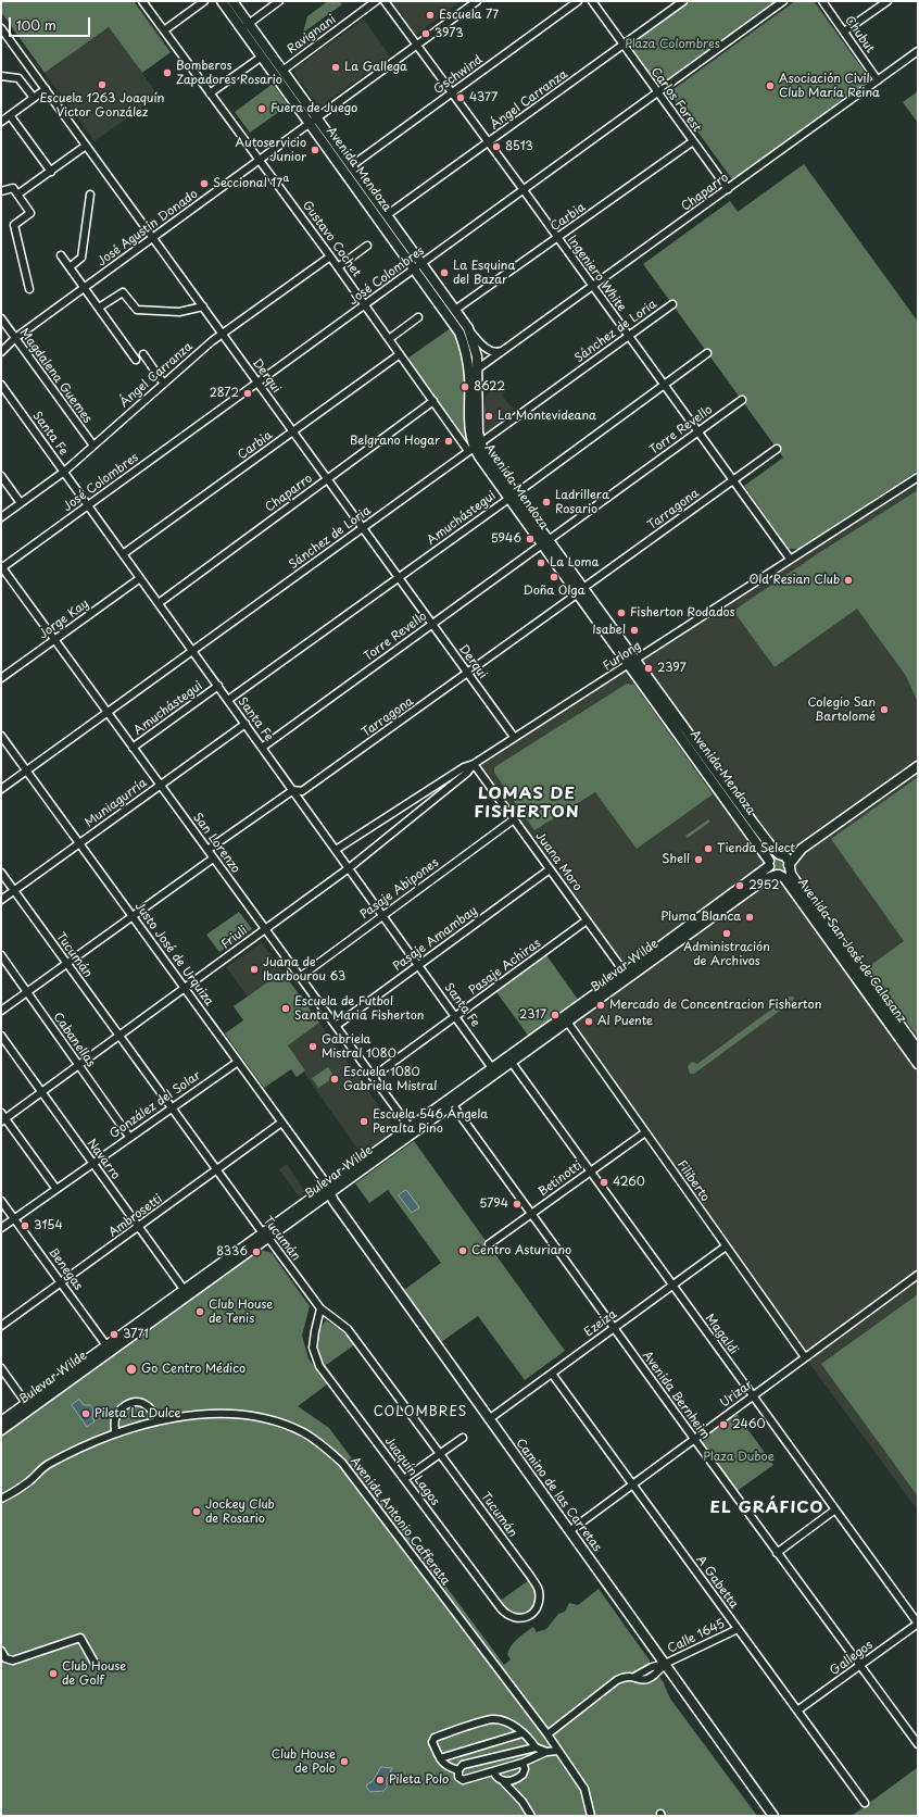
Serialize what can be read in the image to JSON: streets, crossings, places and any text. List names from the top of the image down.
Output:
{
  "streets": {
    "main road": [
      "Avenida Mendoza",
      "Avenida San José de Calasanz",
      "Bulevar Wilde",
      "Camino de las Carretas"
    ],
    "street": [
      "Ravignani",
      "Chubut",
      "Gschwind",
      "Ángel Carranza",
      "Carlos Forest",
      "Chaparro",
      "Carbia",
      "José Agustín Donado",
      "Gustavo Cochet",
      "Ingeniero White",
      "José Colombres",
      "Sánchez de Loria",
      "Magdalena Guemes",
      "Derqui",
      "Torre Revello",
      "Santa Fe",
      "Tarragona",
      "Amuchástegui",
      "Jorge Kay",
      "Furlong",
      "Muniagurría",
      "San Lorenzo",
      "Juana Moro",
      "Pasaje Abipones",
      "Friuli",
      "Pasaje Amambay",
      "Justo José de Urquiza",
      "Tucumán",
      "Pasaje Achiras",
      "Cabanellas",
      "González del Solar",
      "Navarro",
      "Betinotti",
      "Filiberto",
      "Ambrosetti",
      "Benegas",
      "Ezeiza",
      "Magaldi",
      "Urizar",
      "Avenida Bernheim",
      "Juaquín Lagos",
      "Avenida Antonio Cafferata",
      "A Gabetta",
      "Calle 1645",
      "Gallegos"
    ]
  },
  "crossings": [
    ["Ravignani", "Avenida Mendoza"],
    ["Chubut", "Chaparro"],
    ["Gschwind", "Avenida Mendoza"],
    ["Gschwind", "Ingeniero White"],
    ["Ángel Carranza", "Carlos Forest"],
    ["Ángel Carranza", "Avenida Mendoza"],
    ["Ángel Carranza", "Gustavo Cochet"],
    ["Ángel Carranza", "Ingeniero White"],
    ["Ángel Carranza", "Magdalena Guemes"],
    ["Ángel Carranza", "Derqui"],
    ["Ángel Carranza", "Santa Fe"],
    ["Carlos Forest", "Chaparro"],
    ["Carlos Forest", "Carbia"],
    ["Carlos Forest", "José Colombres"],
    ["Avenida Mendoza", "Chaparro"],
    ["Avenida Mendoza", "Carbia"],
    ["Avenida Mendoza", "José Agustín Donado"],
    ["Avenida Mendoza", "Gustavo Cochet"],
    ["Avenida Mendoza", "José Colombres"],
    ["Avenida Mendoza", "Sánchez de Loria"],
    ["Avenida Mendoza", "Torre Revello"],
    ["Avenida Mendoza", "Tarragona"],
    ["Avenida Mendoza", "Amuchástegui"],
    ["Avenida Mendoza", "Furlong"],
    ["Avenida Mendoza", "Avenida San José de Calasanz"],
    ["Avenida Mendoza", "Bulevar Wilde"],
    ["Chaparro", "Gustavo Cochet"],
    ["Chaparro", "Ingeniero White"],
    ["Chaparro", "Derqui"],
    ["Chaparro", "Santa Fe"],
    ["Carbia", "Gustavo Cochet"],
    ["Carbia", "Ingeniero White"],
    ["Carbia", "Derqui"],
    ["Carbia", "Santa Fe"],
    ["José Agustín Donado", "Gustavo Cochet"],
    ["José Agustín Donado", "Ingeniero White"],
    ["José Agustín Donado", "Magdalena Guemes"],
    ["José Agustín Donado", "Derqui"],
    ["Gustavo Cochet", "José Colombres"],
    ["Gustavo Cochet", "Sánchez de Loria"],
    ["Ingeniero White", "José Colombres"],
    ["Ingeniero White", "Sánchez de Loria"],
    ["Ingeniero White", "Torre Revello"],
    ["Ingeniero White", "Tarragona"],
    ["Ingeniero White", "Amuchástegui"],
    ["Ingeniero White", "Furlong"],
    ["José Colombres", "Derqui"],
    ["José Colombres", "Santa Fe"],
    ["José Colombres", "San Lorenzo"],
    ["Sánchez de Loria", "Derqui"],
    ["Sánchez de Loria", "Santa Fe"],
    ["Sánchez de Loria", "San Lorenzo"],
    ["Sánchez de Loria", "Justo José de Urquiza"],
    ["Derqui", "Torre Revello"],
    ["Derqui", "Tarragona"],
    ["Derqui", "Amuchástegui"],
    ["Derqui", "Furlong"],
    ["Torre Revello", "Santa Fe"],
    ["Santa Fe", "Tarragona"],
    ["Santa Fe", "Amuchástegui"],
    ["Santa Fe", "Jorge Kay"],
    ["Santa Fe", "Furlong"],
    ["Santa Fe", "Muniagurría"],
    ["Santa Fe", "Pasaje Abipones"],
    ["Santa Fe", "Friuli"],
    ["Santa Fe", "Pasaje Amambay"],
    ["Santa Fe", "Bulevar Wilde"],
    ["Santa Fe", "Pasaje Achiras"],
    ["Tarragona", "San Lorenzo"],
    ["Amuchástegui", "San Lorenzo"],
    ["Jorge Kay", "San Lorenzo"],
    ["Furlong", "Juana Moro"],
    ["Furlong", "Friuli"],
    ["Muniagurría", "San Lorenzo"],
    ["Muniagurría", "Justo José de Urquiza"],
    ["Muniagurría", "Tucumán"],
    ["San Lorenzo", "Pasaje Abipones"],
    ["San Lorenzo", "Friuli"],
    ["San Lorenzo", "Pasaje Amambay"],
    ["San Lorenzo", "Bulevar Wilde"],
    ["San Lorenzo", "Pasaje Achiras"],
    ["Juana Moro", "Pasaje Abipones"],
    ["Juana Moro", "Friuli"],
    ["Juana Moro", "Pasaje Amambay"],
    ["Juana Moro", "Bulevar Wilde"],
    ["Juana Moro", "Pasaje Achiras"],
    ["Friuli", "Justo José de Urquiza"],
    ["Friuli", "Tucumán"],
    ["Friuli", "Cabanellas"],
    ["Friuli", "Navarro"],
    ["Avenida San José de Calasanz", "Bulevar Wilde"],
    ["Justo José de Urquiza", "Bulevar Wilde"],
    ["Justo José de Urquiza", "González del Solar"],
    ["Justo José de Urquiza", "Ambrosetti"],
    ["Justo José de Urquiza", "Camino de las Carretas"],
    ["Tucumán", "Bulevar Wilde"],
    ["Tucumán", "González del Solar"],
    ["Tucumán", "Ambrosetti"],
    ["Tucumán", "Juaquín Lagos"],
    ["Bulevar Wilde", "Navarro"],
    ["Bulevar Wilde", "Filiberto"],
    ["Bulevar Wilde", "Benegas"],
    ["Bulevar Wilde", "Magaldi"],
    ["Bulevar Wilde", "Avenida Bernheim"],
    ["Bulevar Wilde", "Camino de las Carretas"],
    ["Cabanellas", "González del Solar"],
    ["González del Solar", "Navarro"],
    ["González del Solar", "Benegas"],
    ["Navarro", "Ambrosetti"],
    ["Betinotti", "Filiberto"],
    ["Betinotti", "Magaldi"],
    ["Betinotti", "Avenida Bernheim"],
    ["Filiberto", "Ezeiza"],
    ["Filiberto", "Urizar"],
    ["Ambrosetti", "Benegas"],
    ["Ezeiza", "Magaldi"],
    ["Ezeiza", "Avenida Bernheim"],
    ["Ezeiza", "Camino de las Carretas"],
    ["Ezeiza", "A Gabetta"],
    ["Magaldi", "Urizar"],
    ["Magaldi", "Gallegos"],
    ["Urizar", "Avenida Bernheim"],
    ["Urizar", "Camino de las Carretas"],
    ["Urizar", "A Gabetta"],
    ["Avenida Bernheim", "Gallegos"],
    ["Camino de las Carretas", "Calle 1645"],
    ["Avenida Antonio Cafferata", "Calle 1645"],
    ["A Gabetta", "Calle 1645"],
    ["A Gabetta", "Gallegos"]
  ],
  "districts": ["LOMAS DE FISHERTON", "COLOMBRES", "EL GRÁFICO"],
  "parks": ["Plaza Colombres", "Plaza Duboe"],
  "places": [
    "Escuela 77",
    "3973",
    "La Gallega",
    "Bomberos Zapadores Rosario",
    "Escuela 1263 Joaquín Victor González",
    "Asociación Civil Club María Reina",
    "4377",
    "Fuera de Juego",
    "8513",
    "Autoservicio Junior",
    "Seccional 17ª",
    "La Esquina del Bazar",
    "8622",
    "2872",
    "La Montevideana",
    "Belgrano Hogar",
    "Ladrillera Rosario",
    "5946",
    "La Loma",
    "Doña Olga",
    "Old Resian Club",
    "Fisherton Rodados",
    "Isabel",
    "2397",
    "Colegio San Bartolomé",
    "Tienda Select",
    "Shell",
    "2952",
    "Pluma Blanca",
    "Administración de Archivos",
    "Juana de Ibarbourou 63",
    "Mercado de Concentracion Fisherton",
    "Escuela de Futbol Santa Maria Fisherton",
    "2317",
    "Al Puente",
    "Gabriela Mistral 1080",
    "Escuela 1080 Gabriela Mistral",
    "Escuela 546 Ángela Peralta Pino",
    "4260",
    "5794",
    "3154",
    "Centro Asturiano",
    "8336",
    "Club House de Tenis",
    "3771",
    "Go Centro Médico",
    "Pileta La Dulce",
    "2460",
    "Jockey Club de Rosario",
    "Club House de Golf",
    "Club House de Polo",
    "Pileta Polo"
  ],
  "scale_bar": "100 m"
}
